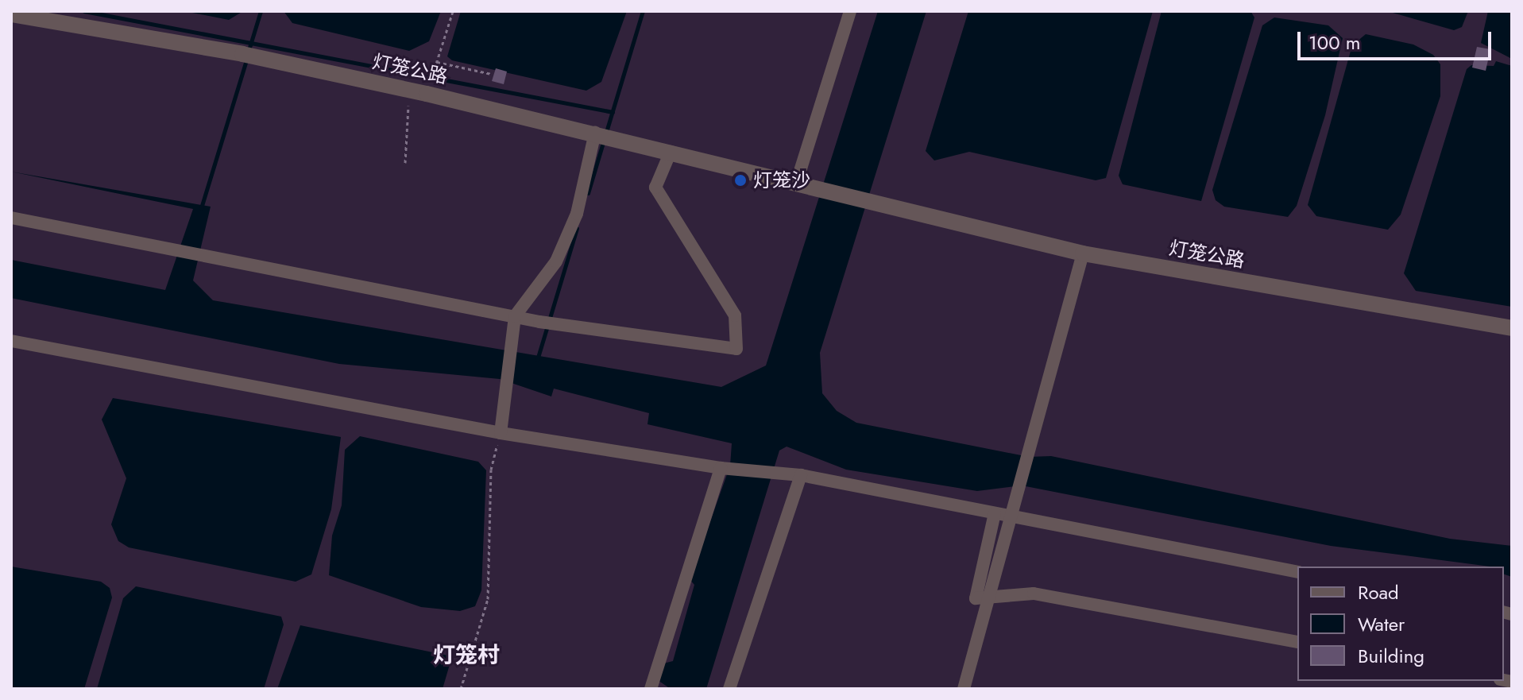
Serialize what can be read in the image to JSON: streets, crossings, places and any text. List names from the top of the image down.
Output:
{
  "streets": {
    "street": ["灯笼公路"]
  },
  "districts": ["灯笼村"],
  "places": ["灯笼沙"],
  "legend": ["Road", "Water", "Building"],
  "scale_bar": "100 m"
}
